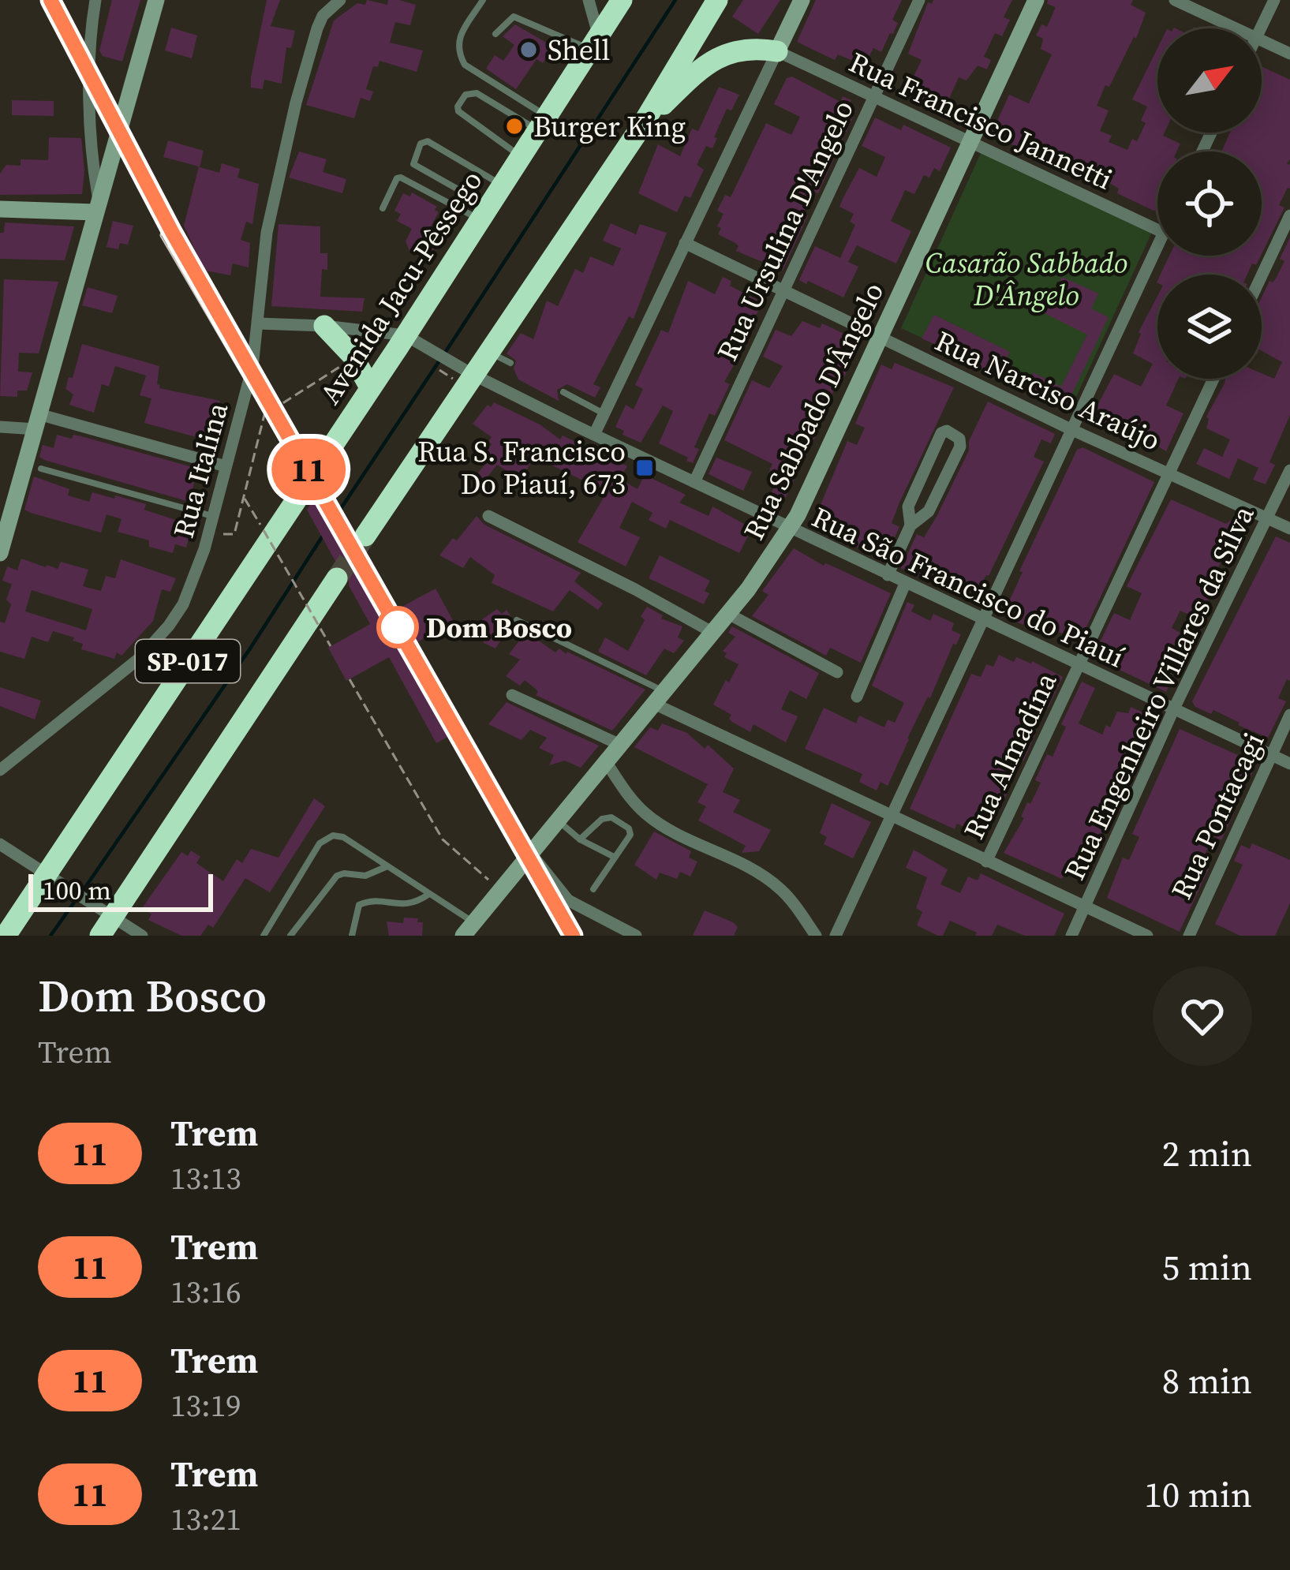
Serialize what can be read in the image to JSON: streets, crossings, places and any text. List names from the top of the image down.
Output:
{
  "streets": {
    "highway": ["Avenida Jacu-Pêssego", "SP-017"],
    "street": [
      "Rua Francisco Jannetti",
      "Rua Ursulina D'Angelo",
      "Rua Narciso Araújo",
      "Rua Sabbado D'Ângelo",
      "Rua Italina",
      "Rua São Francisco do Piauí",
      "Rua Engenheiro Villares da Silva",
      "Rua Almadina",
      "Rua Pontacagi"
    ]
  },
  "crossings": [
    ["Rua Francisco Jannetti", "Rua Ursulina D'Angelo"],
    ["Rua Francisco Jannetti", "Rua Sabbado D'Ângelo"],
    ["Rua Ursulina D'Angelo", "Rua Narciso Araújo"],
    ["Rua Ursulina D'Angelo", "Rua São Francisco do Piauí"],
    ["Avenida Jacu-Pêssego", "Rua São Francisco do Piauí"],
    ["Rua Narciso Araújo", "Rua Sabbado D'Ângelo"],
    ["Rua Narciso Araújo", "Rua Engenheiro Villares da Silva"],
    ["Rua Narciso Araújo", "Rua Almadina"],
    ["Rua Sabbado D'Ângelo", "Rua São Francisco do Piauí"],
    ["Rua Italina", "Rua São Francisco do Piauí"],
    ["Rua São Francisco do Piauí", "Rua Engenheiro Villares da Silva"],
    ["Rua São Francisco do Piauí", "Rua Almadina"],
    ["Rua São Francisco do Piauí", "Rua Pontacagi"]
  ],
  "parks": ["Casarão Sabbado D'Ângelo"],
  "places": {
    "other": ["Shell", "Burger King", "Dom Bosco"],
    "transit": ["Rua S. Francisco Do Piauí, 673"]
  },
  "scale_bar": "100 m",
  "north": "top right",
  "page": {
    "on_map": "11",
    "scale": "100 m",
    "heading": ["Dom Bosco", "Trem"],
    "list": [
      {
        "mark": "11",
        "name": "Trem",
        "note": "13:13",
        "value": "2 min"
      },
      {
        "mark": "11",
        "name": "Trem",
        "note": "13:16",
        "value": "5 min"
      },
      {
        "mark": "11",
        "name": "Trem",
        "note": "13:19",
        "value": "8 min"
      },
      {
        "mark": "11",
        "name": "Trem",
        "note": "13:21",
        "value": "10 min"
      }
    ]
  }
}
